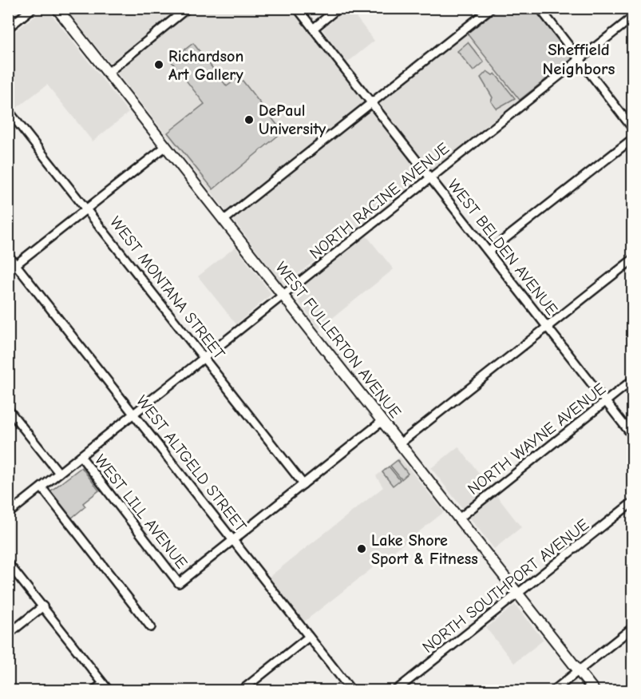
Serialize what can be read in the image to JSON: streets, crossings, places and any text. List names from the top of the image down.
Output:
{
  "streets": {
    "main road": ["WEST FULLERTON AVENUE"],
    "street": [
      "NORTH RACINE AVENUE",
      "WEST BELDEN AVENUE",
      "WEST MONTANA STREET",
      "NORTH WAYNE AVENUE",
      "WEST ALTGELD STREET",
      "WEST LILL AVENUE",
      "NORTH SOUTHPORT AVENUE"
    ]
  },
  "crossings": [
    ["NORTH RACINE AVENUE", "WEST BELDEN AVENUE"],
    ["NORTH RACINE AVENUE", "WEST MONTANA STREET"],
    ["NORTH RACINE AVENUE", "WEST FULLERTON AVENUE"],
    ["NORTH RACINE AVENUE", "WEST ALTGELD STREET"],
    ["NORTH RACINE AVENUE", "WEST LILL AVENUE"],
    ["WEST BELDEN AVENUE", "NORTH WAYNE AVENUE"],
    ["WEST FULLERTON AVENUE", "NORTH WAYNE AVENUE"],
    ["WEST FULLERTON AVENUE", "NORTH SOUTHPORT AVENUE"],
    ["WEST ALTGELD STREET", "WEST LILL AVENUE"]
  ],
  "districts": ["Sheffield Neighbors"],
  "places": ["Richardson Art Gallery", "DePaul University", "Lake Shore Sport & Fitness"]
}
